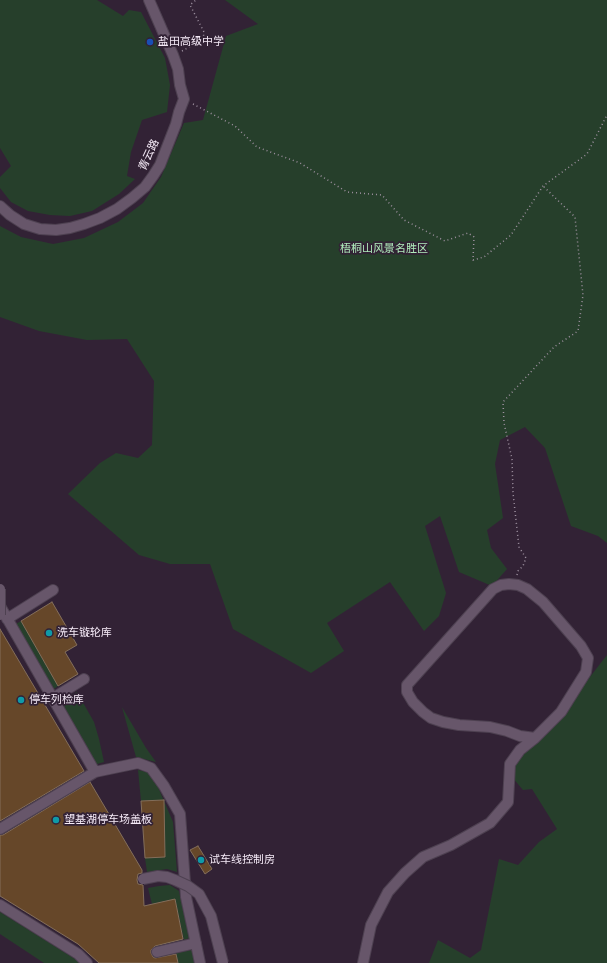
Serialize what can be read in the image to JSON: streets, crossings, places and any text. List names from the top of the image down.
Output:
{
  "streets": {
    "street": ["青云路"]
  },
  "parks": ["梧桐山风景名胜区"],
  "places": [
    "盐田高级中学",
    "洗车镟轮库",
    "停车列检库",
    "望基湖停车场盖板",
    "试车线控制房"
  ]
}
